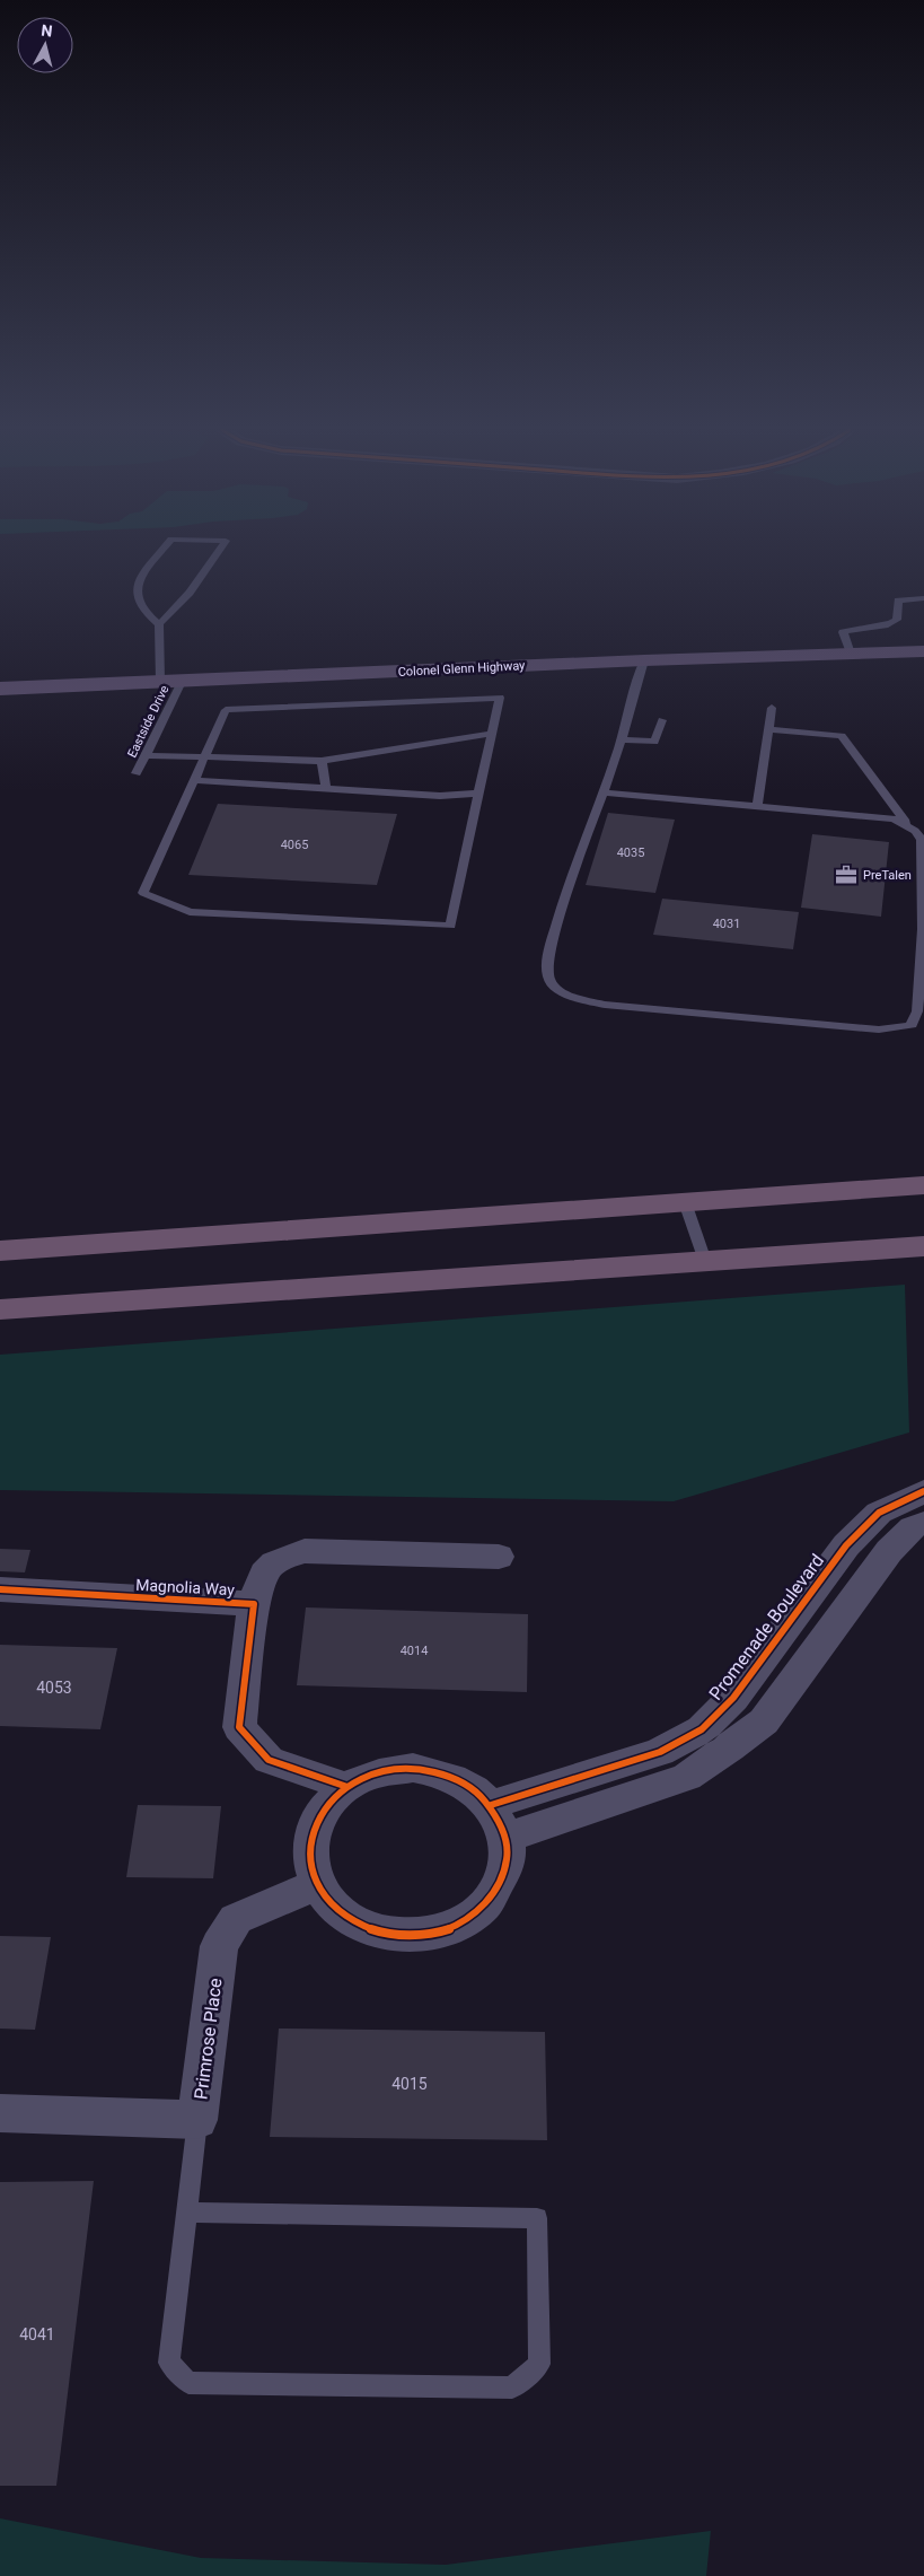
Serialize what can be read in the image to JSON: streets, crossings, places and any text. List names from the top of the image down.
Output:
{
  "streets": {
    "main road": ["Colonel Glenn Highway"],
    "street": ["Magnolia Way", "Promenade Boulevard", "Primrose Place"],
    "lane": ["Eastside Drive"]
  },
  "crossings": [
    ["Colonel Glenn Highway", "Eastside Drive"],
    ["Magnolia Way", "Promenade Boulevard"],
    ["Magnolia Way", "Primrose Place"],
    ["Promenade Boulevard", "Primrose Place"]
  ],
  "places": {
    "office": ["PreTalen"]
  },
  "house_numbers": [
    "4065",
    "4035",
    "4031",
    "4014",
    "4053",
    "4015",
    "4041"
  ],
  "north": "top"
}
